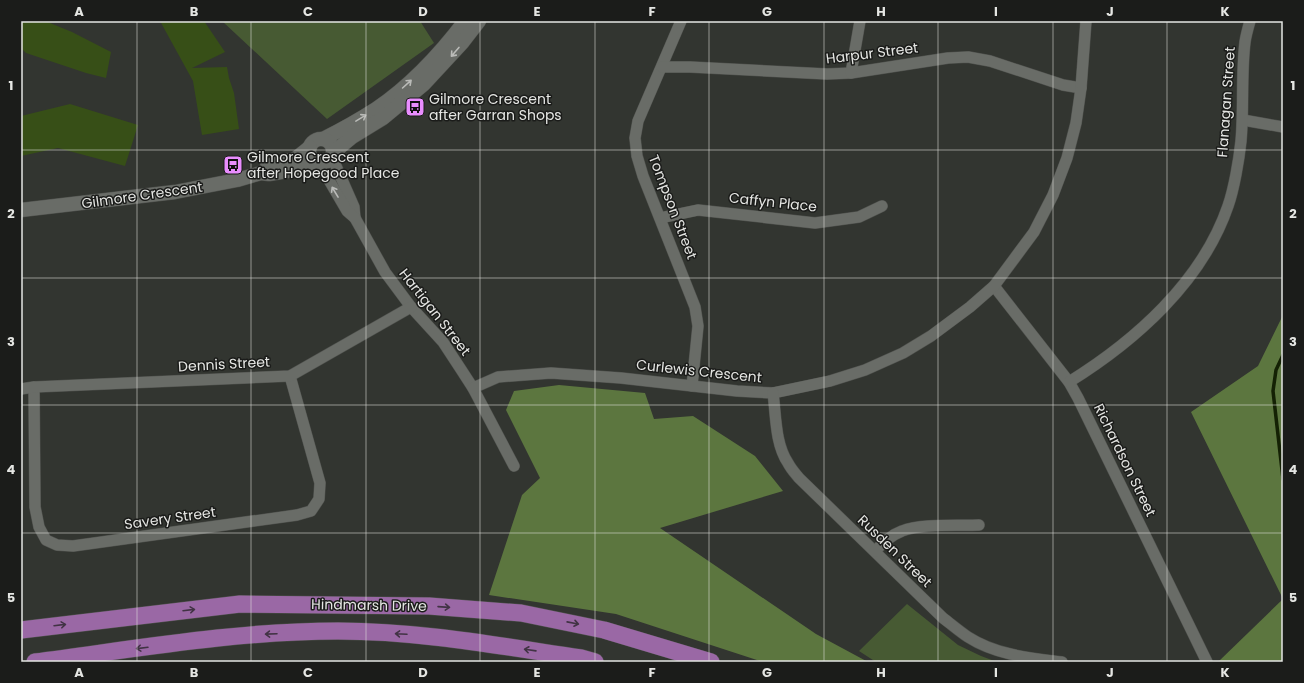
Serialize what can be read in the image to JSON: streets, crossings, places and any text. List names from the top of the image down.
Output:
{
  "streets": {
    "main road": ["Hindmarsh Drive"],
    "street": [
      "Harpur Street",
      "Flanagan Street",
      "Gilmore Crescent",
      "Caffyn Place",
      "Tompson Street",
      "Hartigan Street",
      "Dennis Street",
      "Curlewis Crescent",
      "Richardson Street",
      "Savery Street",
      "Rusden Street"
    ]
  },
  "crossings": [
    ["Harpur Street", "Tompson Street"],
    ["Harpur Street", "Curlewis Crescent"],
    ["Flanagan Street", "Richardson Street"],
    ["Gilmore Crescent", "Hartigan Street"],
    ["Caffyn Place", "Tompson Street"],
    ["Tompson Street", "Curlewis Crescent"],
    ["Hartigan Street", "Dennis Street"],
    ["Hartigan Street", "Curlewis Crescent"],
    ["Dennis Street", "Savery Street"],
    ["Curlewis Crescent", "Richardson Street"],
    ["Curlewis Crescent", "Rusden Street"]
  ],
  "places": {
    "bus stop": ["Gilmore Crescent after Garran Shops", "Gilmore Crescent after Hopegood Place"]
  },
  "grid": {
    "columns": [
      "A",
      "B",
      "C",
      "D",
      "E",
      "F",
      "G",
      "H",
      "I",
      "J",
      "K"
    ],
    "rows": [
      "1",
      "2",
      "3",
      "4",
      "5"
    ]
  }
}
